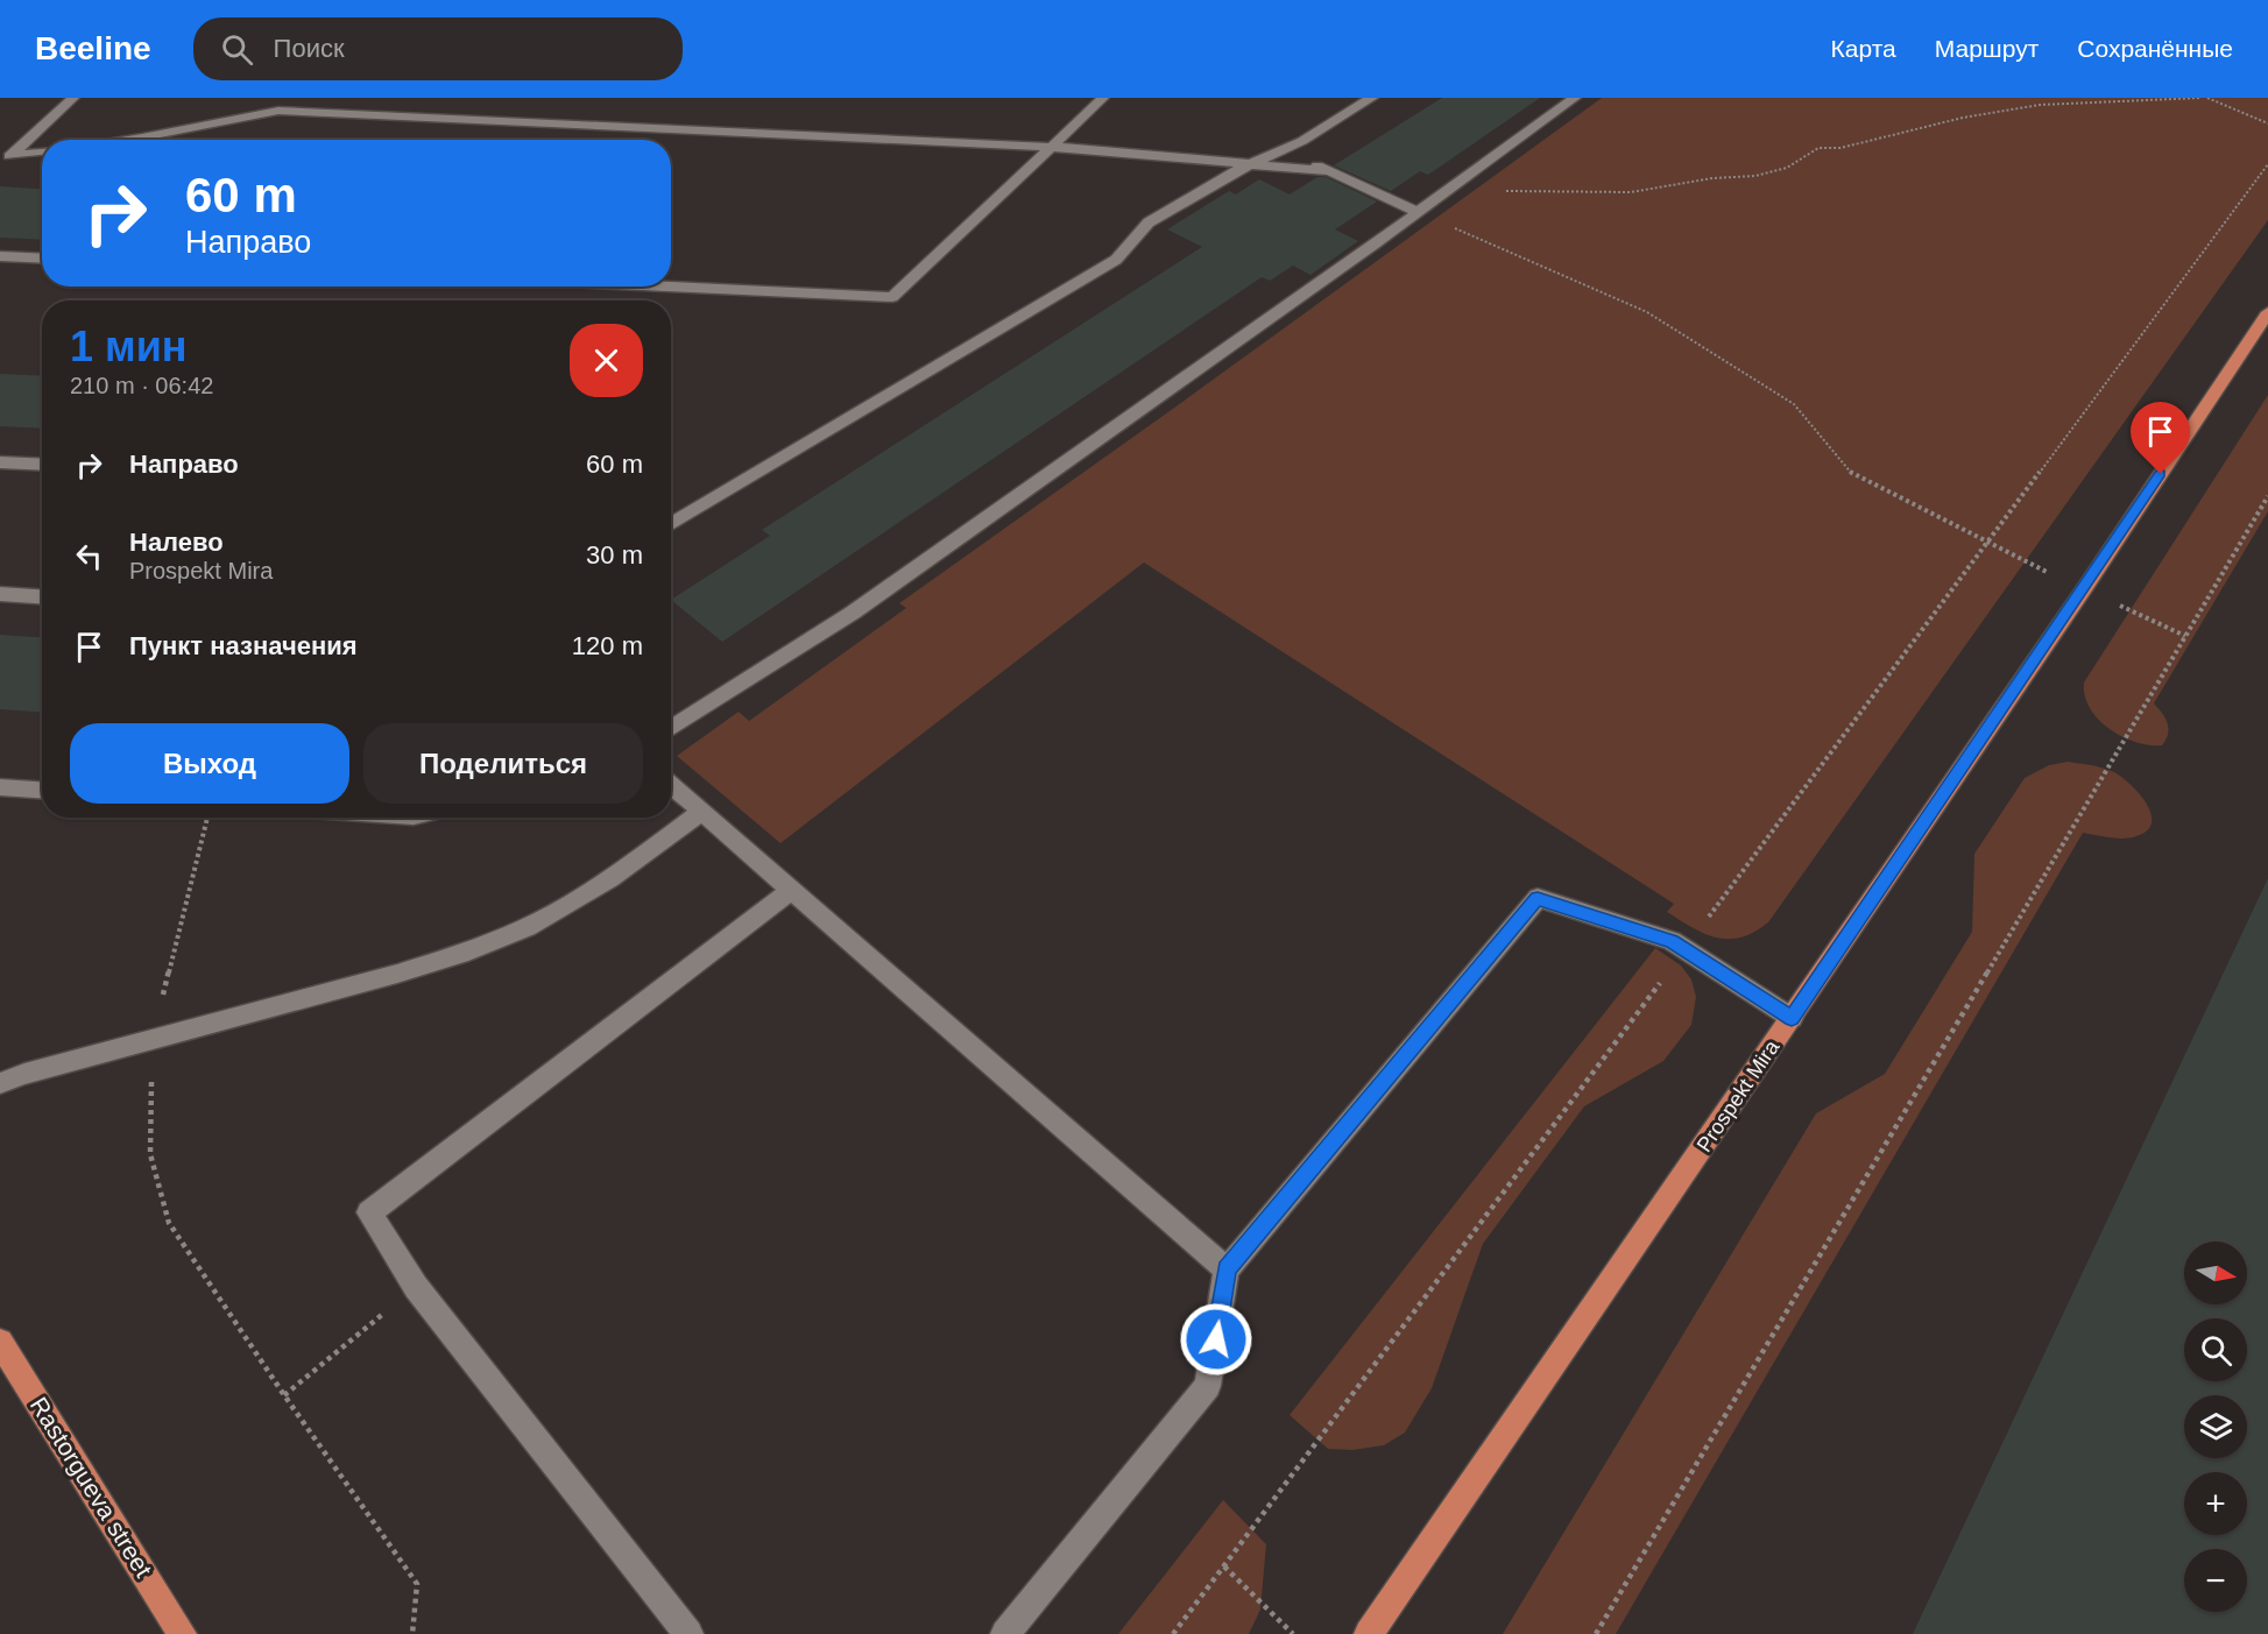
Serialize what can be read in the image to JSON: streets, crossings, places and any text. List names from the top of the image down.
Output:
{
  "streets": {
    "main road": ["Prospekt Mira", "Rastorgueva street"]
  },
  "north": "right",
  "page": {
    "header": "Beeline",
    "search": "Поиск",
    "nav": ["Карта", "Маршрут", "Сохранённые"],
    "turn": ["60 m", "Направо"],
    "heading": ["1 мин", "210 m · 06:42"],
    "list": [
      {
        "name": "Направо",
        "value": "60 m"
      },
      {
        "name": "Налево",
        "note": "Prospekt Mira",
        "value": "30 m"
      },
      {
        "name": "Пункт назначения",
        "value": "120 m"
      }
    ],
    "buttons": ["Выход", "Поделиться"],
    "map_buttons": ["+", "−"]
  }
}
